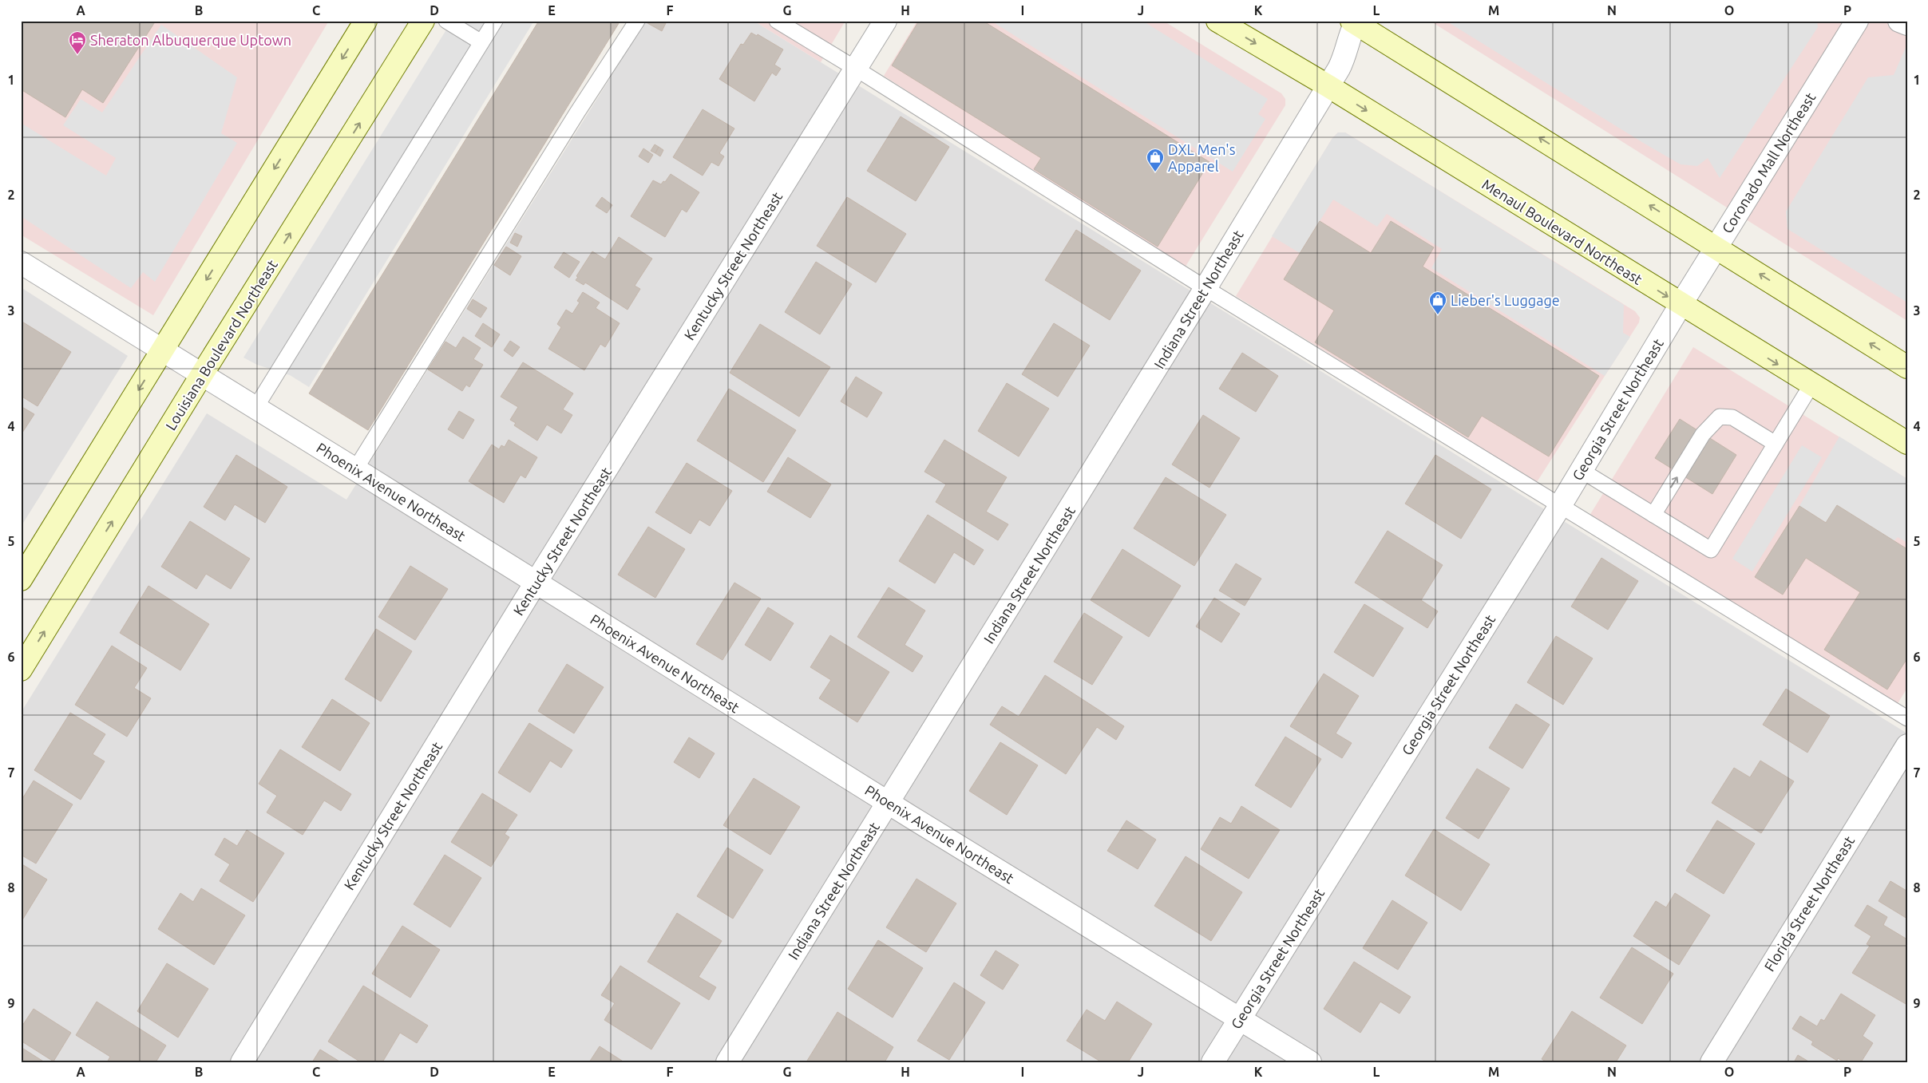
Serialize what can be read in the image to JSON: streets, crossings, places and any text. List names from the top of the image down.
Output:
{
  "streets": {
    "main road": ["Menaul Boulevard Northeast", "Louisiana Boulevard Northeast"],
    "street": [
      "Coronado Mall Northeast",
      "Kentucky Street Northeast",
      "Indiana Street Northeast",
      "Georgia Street Northeast",
      "Phoenix Avenue Northeast",
      "Florida Street Northeast"
    ]
  },
  "crossings": [
    ["Coronado Mall Northeast", "Menaul Boulevard Northeast"],
    ["Coronado Mall Northeast", "Georgia Street Northeast"],
    ["Menaul Boulevard Northeast", "Indiana Street Northeast"],
    ["Menaul Boulevard Northeast", "Georgia Street Northeast"],
    ["Kentucky Street Northeast", "Phoenix Avenue Northeast"],
    ["Indiana Street Northeast", "Phoenix Avenue Northeast"],
    ["Louisiana Boulevard Northeast", "Phoenix Avenue Northeast"],
    ["Georgia Street Northeast", "Phoenix Avenue Northeast"]
  ],
  "places": {
    "hotel": ["Sheraton Albuquerque Uptown"],
    "shop": ["DXL Men's Apparel", "Lieber's Luggage"]
  },
  "grid": {
    "columns": [
      "A",
      "B",
      "C",
      "D",
      "E",
      "F",
      "G",
      "H",
      "I",
      "J",
      "K",
      "L",
      "M",
      "N",
      "O",
      "P"
    ],
    "rows": [
      "1",
      "2",
      "3",
      "4",
      "5",
      "6",
      "7",
      "8",
      "9"
    ]
  }
}
